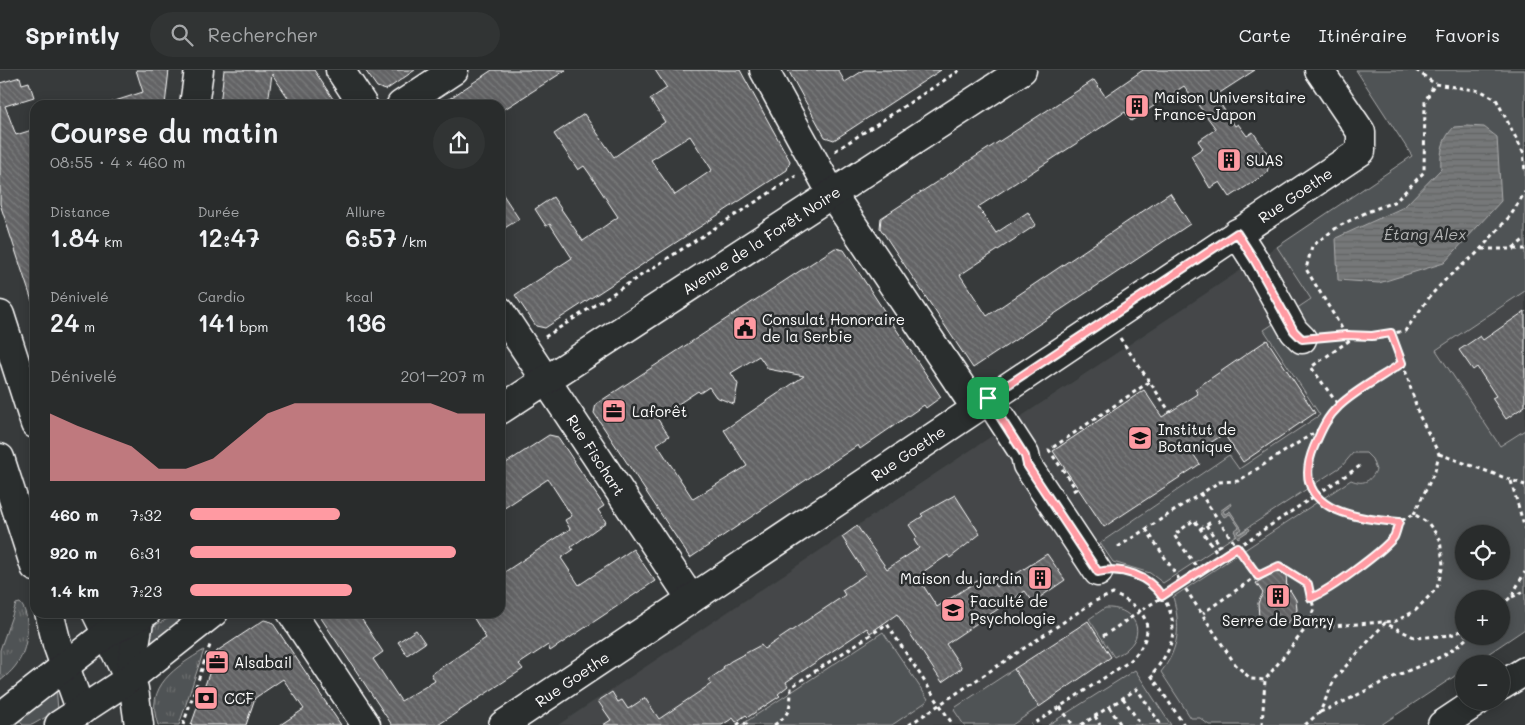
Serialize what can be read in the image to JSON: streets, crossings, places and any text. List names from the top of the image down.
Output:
{
  "streets": {
    "street": ["Rue Goethe", "Avenue de la Forêt Noire", "Rue Fischart"]
  },
  "crossings": [
    ["Rue Goethe", "Rue Fischart"],
    ["Avenue de la Forêt Noire", "Rue Fischart"]
  ],
  "water": ["Étang Alex"],
  "places": {
    "building": [
      "Maison Universitaire France-Japon",
      "SUAS",
      "Maison du jardin",
      "Serre de Barry"
    ],
    "public building": ["Consulat Honoraire de la Serbie"],
    "office": ["Laforêt", "Alsabail"],
    "school or university": ["Institut de Botanique", "Faculté de Psychologie"],
    "bank": ["CCF"]
  },
  "page": {
    "header": "Sprintly",
    "search": "Rechercher",
    "nav": ["Carte", "Itinéraire", "Favoris"],
    "heading": ["Course du matin", "08:55 · 4 × 460 m"],
    "stats": [
      ["Distance", "1.84 km"],
      ["Durée", "12:47"],
      ["Allure", "6:57 /km"],
      ["Dénivelé", "24 m"],
      ["Cardio", "141 bpm"],
      ["kcal", "136"]
    ],
    "chart": ["Dénivelé", "201–207 m"],
    "list": [
      {
        "name": "460 m",
        "note": "7:32"
      },
      {
        "name": "920 m",
        "note": "6:31"
      },
      {
        "name": "1.4 km",
        "note": "7:23"
      }
    ],
    "map_buttons": ["+", "−"]
  }
}
